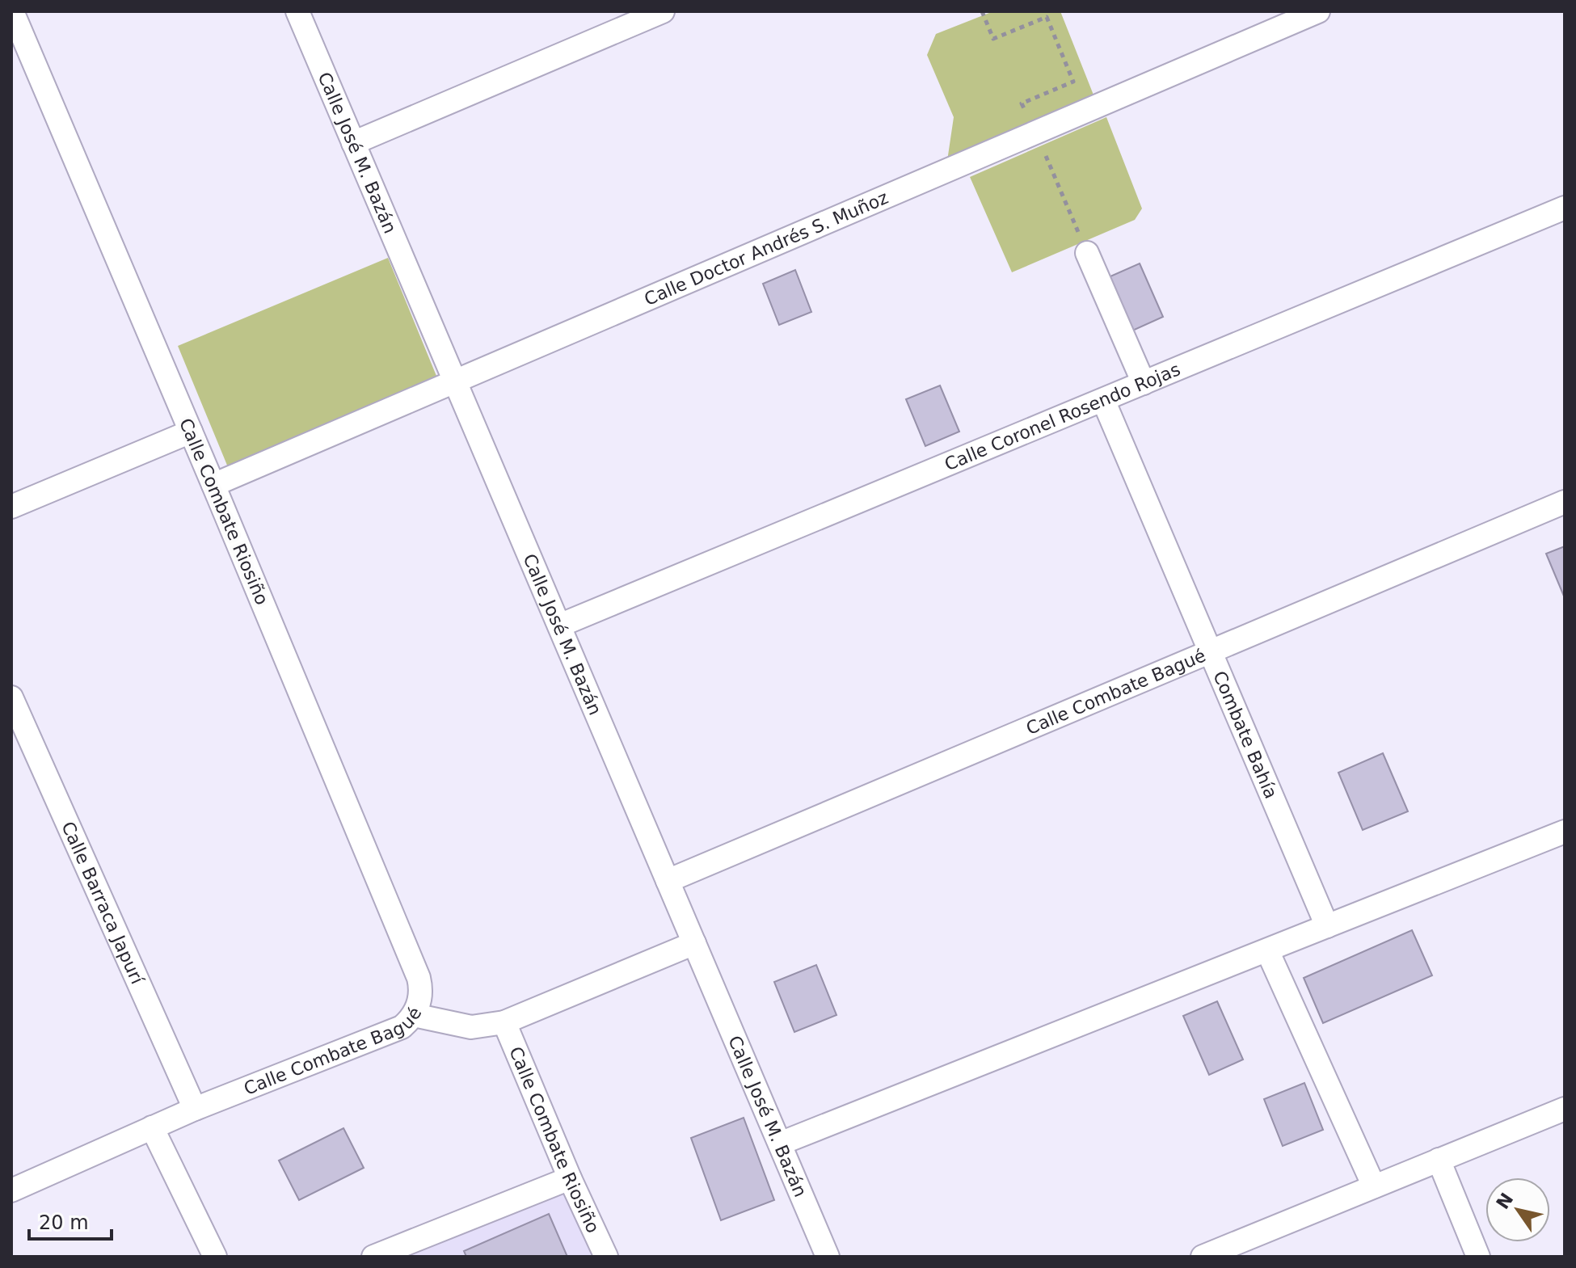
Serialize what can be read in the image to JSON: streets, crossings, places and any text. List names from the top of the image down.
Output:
{
  "streets": {
    "street": [
      "Calle José M. Bazán",
      "Calle Doctor Andrés S. Muñoz",
      "Calle Coronel Rosendo Rojas",
      "Calle Combate Riosiño",
      "Calle Combate Bagué",
      "Combate Bahía",
      "Calle Barraca Japurí"
    ]
  },
  "crossings": [
    ["Calle José M. Bazán", "Calle Doctor Andrés S. Muñoz"],
    ["Calle José M. Bazán", "Calle Coronel Rosendo Rojas"],
    ["Calle José M. Bazán", "Calle Combate Bagué"],
    ["Calle Doctor Andrés S. Muñoz", "Calle Combate Riosiño"],
    ["Calle Coronel Rosendo Rojas", "Combate Bahía"],
    ["Calle Combate Riosiño", "Calle Combate Bagué"],
    ["Calle Combate Bagué", "Combate Bahía"],
    ["Calle Combate Bagué", "Calle Barraca Japurí"]
  ],
  "scale_bar": "20 m",
  "north": "top left"
}
